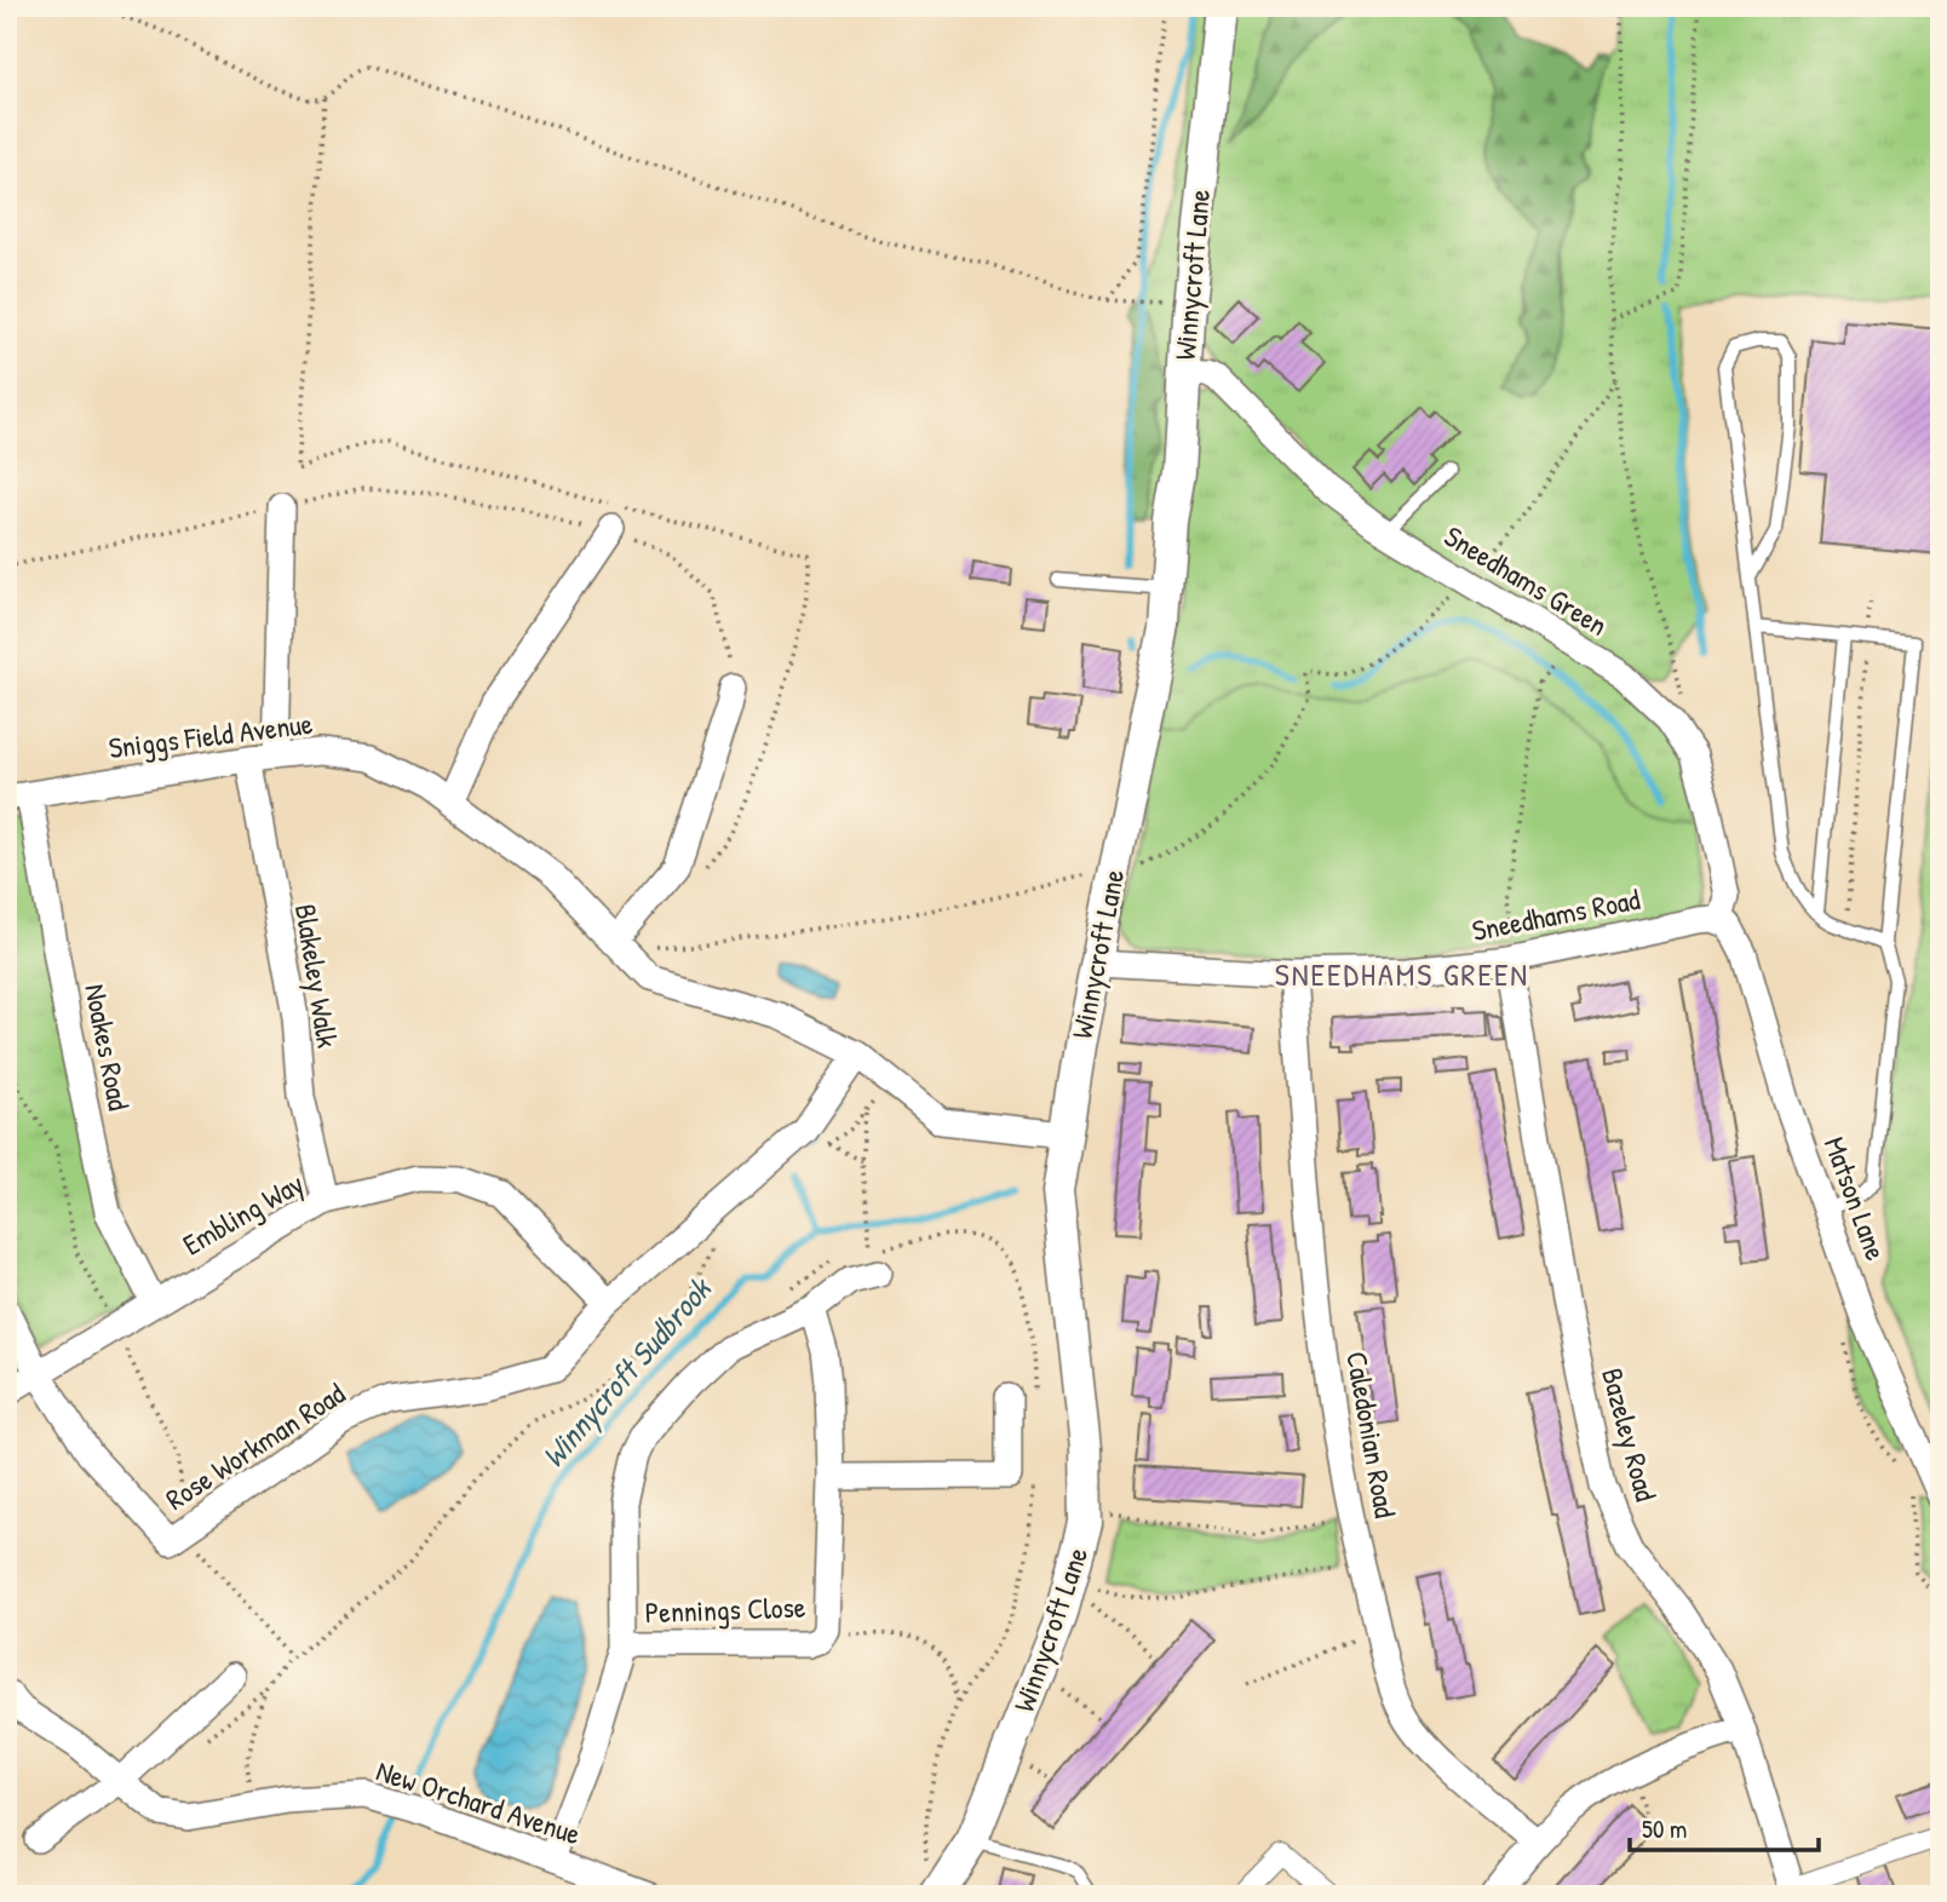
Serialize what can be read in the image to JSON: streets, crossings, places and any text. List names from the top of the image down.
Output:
{
  "streets": {
    "street": [
      "Winnycroft Lane",
      "Sneedhams Green",
      "Sniggs Field Avenue",
      "Sneedhams Road",
      "Blakeley Walk",
      "Noakes Road",
      "Matson Lane",
      "Embling Way",
      "Caledonian Road",
      "Bazeley Road",
      "Rose Workman Road",
      "Pennings Close",
      "New Orchard Avenue"
    ]
  },
  "crossings": [
    ["Winnycroft Lane", "Sneedhams Green"],
    ["Winnycroft Lane", "Sniggs Field Avenue"],
    ["Winnycroft Lane", "Sneedhams Road"],
    ["Sneedhams Green", "Sneedhams Road"],
    ["Sneedhams Green", "Matson Lane"],
    ["Sniggs Field Avenue", "Blakeley Walk"],
    ["Sniggs Field Avenue", "Noakes Road"],
    ["Sniggs Field Avenue", "Rose Workman Road"],
    ["Sneedhams Road", "Matson Lane"],
    ["Sneedhams Road", "Caledonian Road"],
    ["Sneedhams Road", "Bazeley Road"],
    ["Blakeley Walk", "Embling Way"],
    ["Noakes Road", "Embling Way"],
    ["Embling Way", "Rose Workman Road"],
    ["Pennings Close", "New Orchard Avenue"]
  ],
  "districts": ["SNEEDHAMS GREEN"],
  "water": ["Winnycroft Sudbrook"],
  "scale_bar": "50 m"
}
